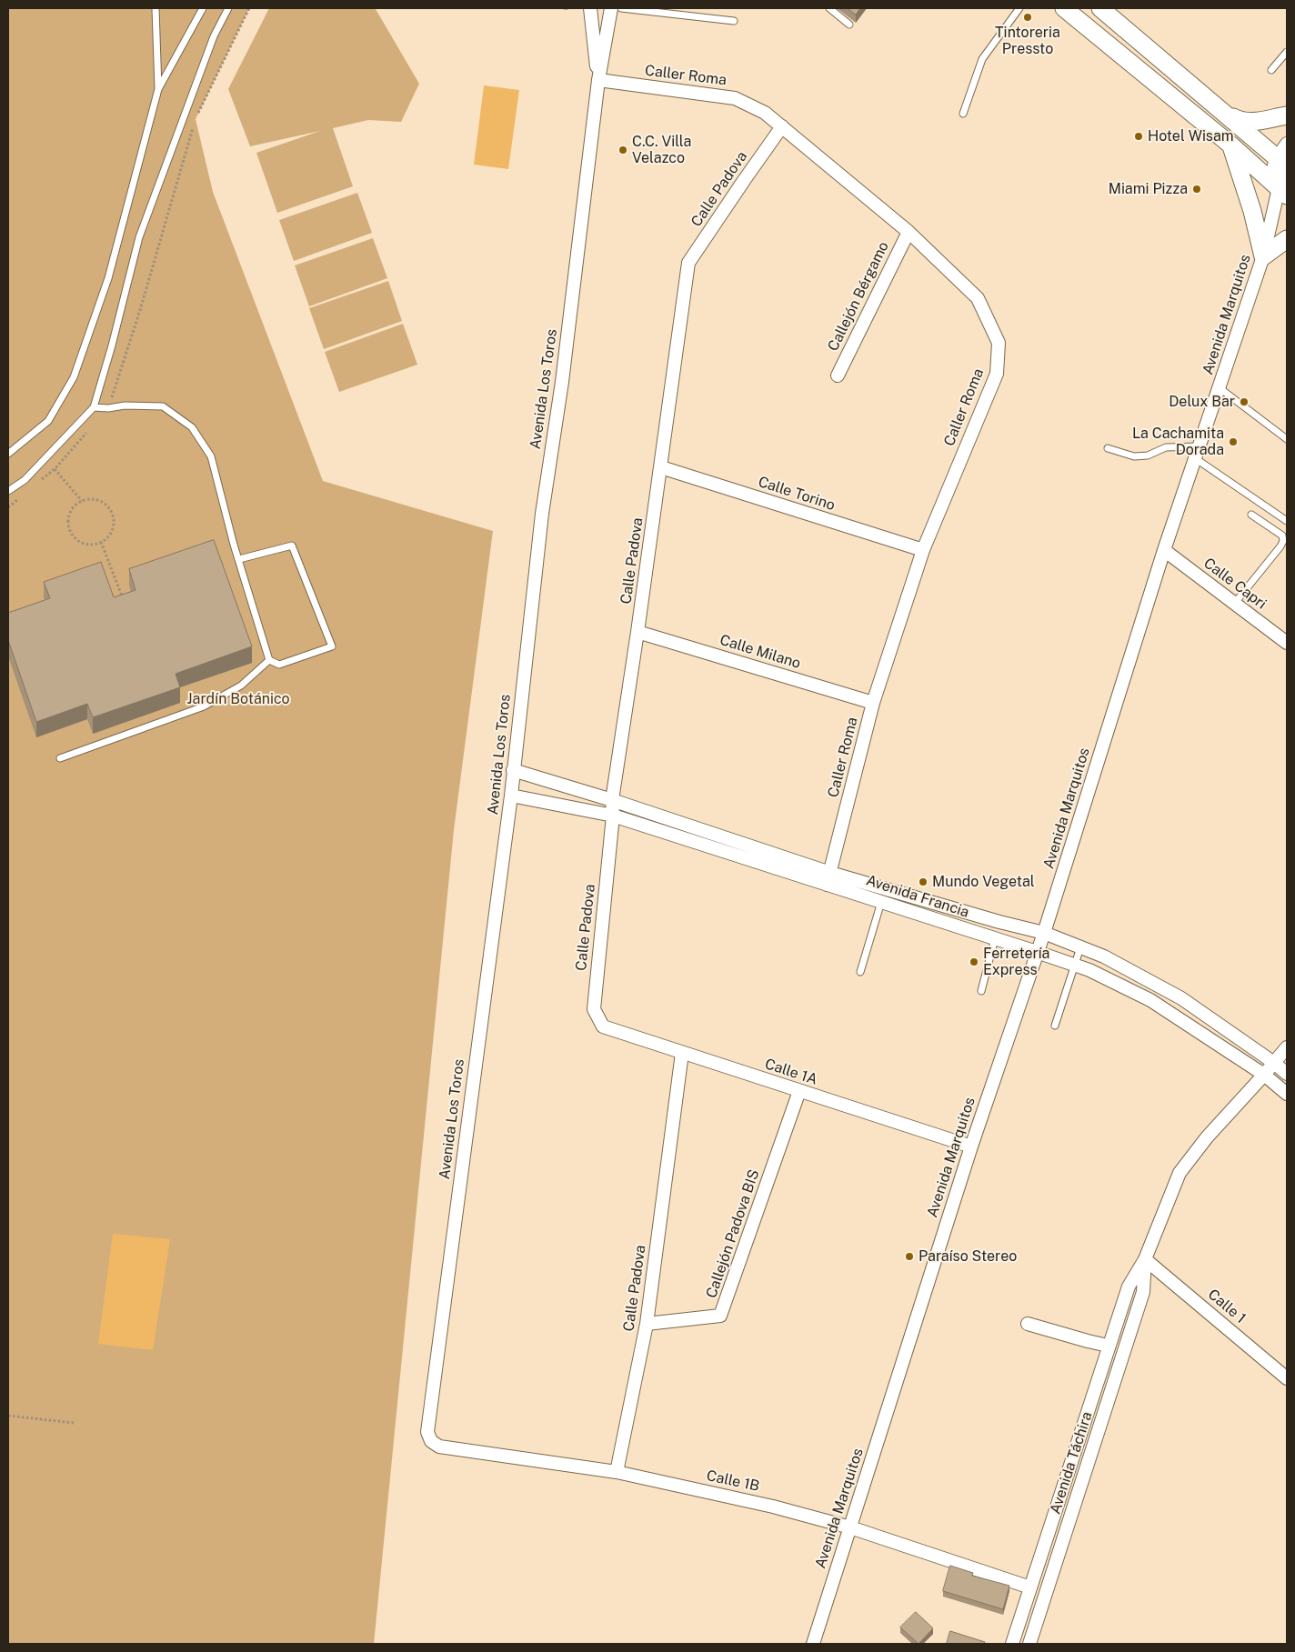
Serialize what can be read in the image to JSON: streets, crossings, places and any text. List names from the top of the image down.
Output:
{
  "streets": {
    "street": [
      "Caller Roma",
      "Calle Padova",
      "Callejón Bérgamo",
      "Avenida Marquitos",
      "Avenida Los Toros",
      "Calle Torino",
      "Calle Capri",
      "Calle Milano",
      "Avenida Francia",
      "Calle 1A",
      "Callejón Padova BIS",
      "Calle 1",
      "Avenida Táchira",
      "Calle 1B"
    ]
  },
  "crossings": [
    ["Caller Roma", "Calle Padova"],
    ["Caller Roma", "Callejón Bérgamo"],
    ["Caller Roma", "Avenida Los Toros"],
    ["Caller Roma", "Calle Torino"],
    ["Caller Roma", "Calle Milano"],
    ["Caller Roma", "Avenida Francia"],
    ["Calle Padova", "Calle Torino"],
    ["Calle Padova", "Calle Milano"],
    ["Calle Padova", "Avenida Francia"],
    ["Calle Padova", "Calle 1A"],
    ["Calle Padova", "Callejón Padova BIS"],
    ["Calle Padova", "Calle 1B"],
    ["Avenida Marquitos", "Calle Capri"],
    ["Avenida Marquitos", "Avenida Francia"],
    ["Avenida Marquitos", "Calle 1A"],
    ["Avenida Marquitos", "Calle 1B"],
    ["Avenida Los Toros", "Avenida Francia"],
    ["Avenida Los Toros", "Calle 1B"],
    ["Calle 1A", "Callejón Padova BIS"],
    ["Calle 1", "Avenida Táchira"]
  ],
  "parks": ["Jardín Botánico"],
  "places": [
    "Tintoreria Pressto",
    "Hotel Wisam",
    "C.C. Villa Velazco",
    "Miami Pizza",
    "Delux Bar",
    "La Cachamita Dorada",
    "Mundo Vegetal",
    "Ferretería Express",
    "Paraíso Stereo"
  ]
}
